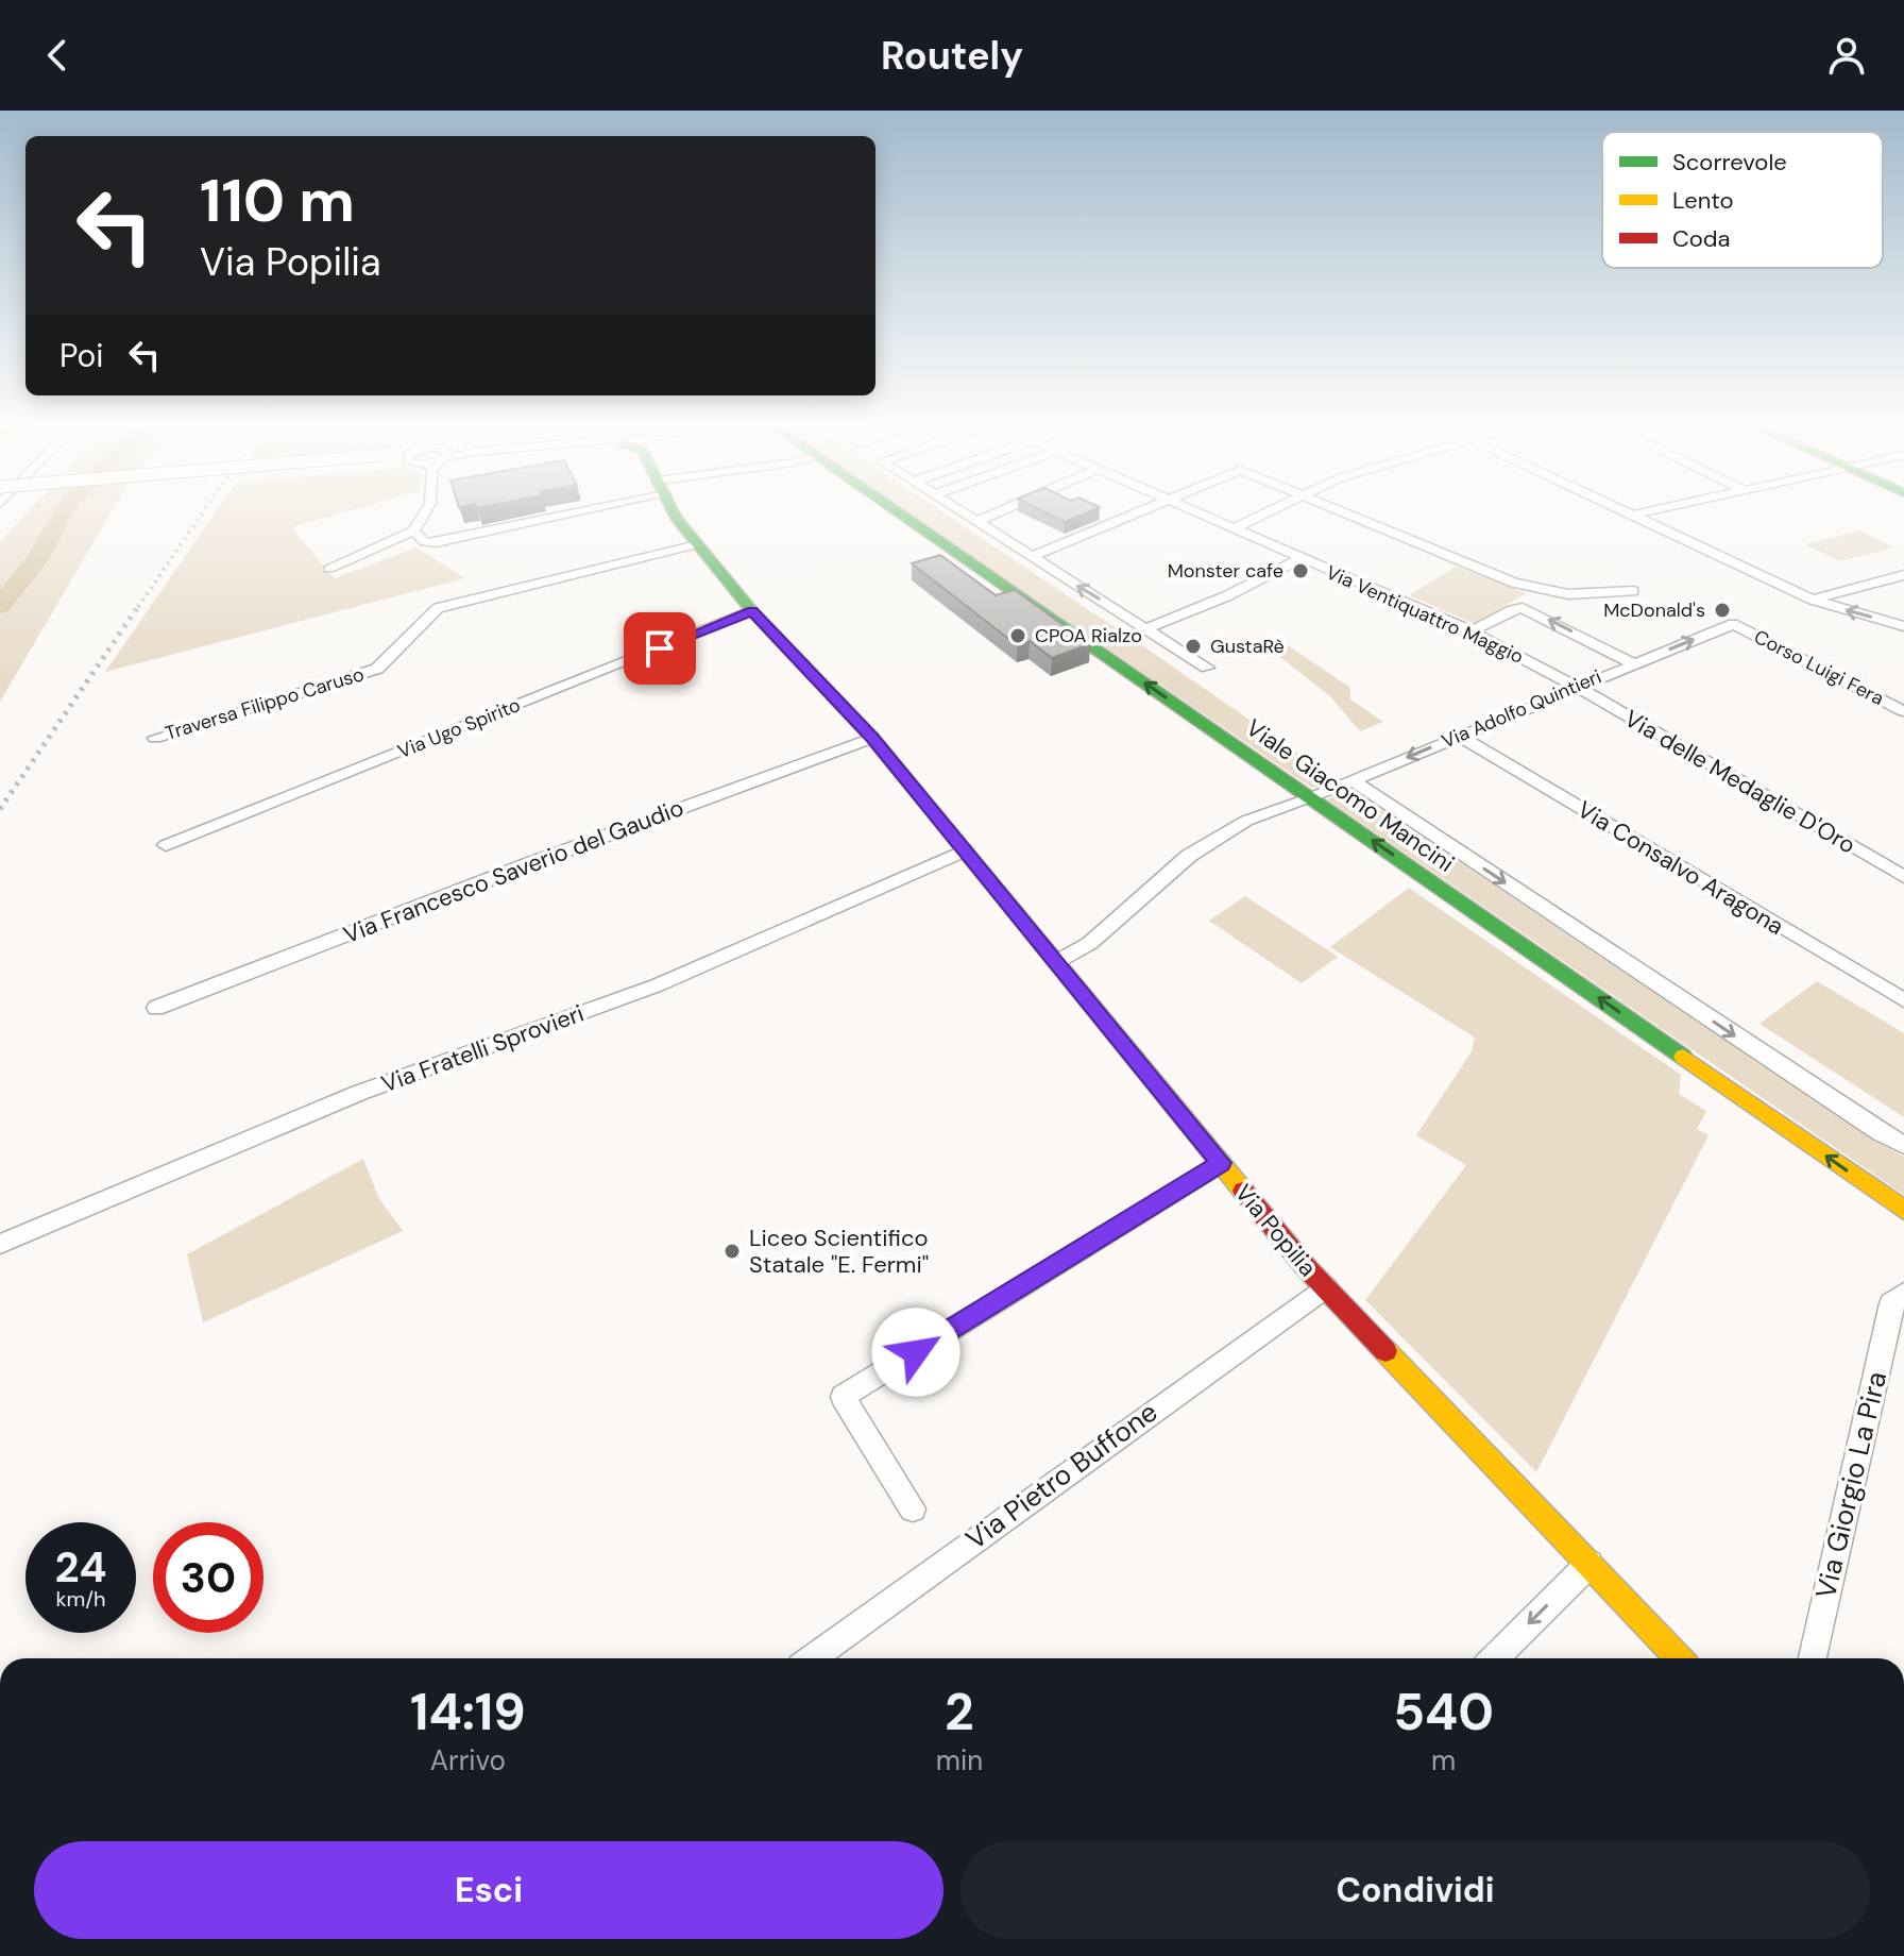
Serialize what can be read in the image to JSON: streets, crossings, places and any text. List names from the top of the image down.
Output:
{
  "streets": {
    "street": [
      "Via Ventiquattro Maggio",
      "Corso Luigi Fera",
      "Traversa Filippo Caruso",
      "Via Adolfo Quintieri",
      "Via Ugo Spirito",
      "Via delle Medaglie D'Oro",
      "Viale Giacomo Mancini",
      "Via Consalvo Aragona",
      "Via Francesco Saverio del Gaudio",
      "Via Fratelli Sprovieri",
      "Via Popilia",
      "Via Pietro Buffone",
      "Via Giorgio La Pira"
    ]
  },
  "crossings": [
    ["Via Ventiquattro Maggio", "Via Adolfo Quintieri"],
    ["Via Ventiquattro Maggio", "Via delle Medaglie D'Oro"],
    ["Corso Luigi Fera", "Via Adolfo Quintieri"],
    ["Traversa Filippo Caruso", "Via Popilia"],
    ["Via Adolfo Quintieri", "Via delle Medaglie D'Oro"],
    ["Via Adolfo Quintieri", "Viale Giacomo Mancini"],
    ["Via Adolfo Quintieri", "Via Consalvo Aragona"],
    ["Via Adolfo Quintieri", "Via Popilia"],
    ["Via Ugo Spirito", "Via Popilia"],
    ["Via Francesco Saverio del Gaudio", "Via Popilia"],
    ["Via Fratelli Sprovieri", "Via Popilia"],
    ["Via Popilia", "Via Pietro Buffone"]
  ],
  "places": [
    "Monster cafe",
    "McDonald's",
    "CPOA Rialzo",
    "GustaRè",
    "Liceo Scientifico Statale \"E. Fermi\""
  ],
  "legend": ["Scorrevole", "Lento", "Coda"],
  "page": {
    "header": "Routely",
    "turn": ["110 m", "Via Popilia"],
    "then": "Poi",
    "speed": "24 km/h",
    "limit": "30",
    "eta": [
      "14:19",
      "Arrivo",
      "2",
      "min",
      "540",
      "m"
    ],
    "buttons": ["Esci", "Condividi"]
  }
}
